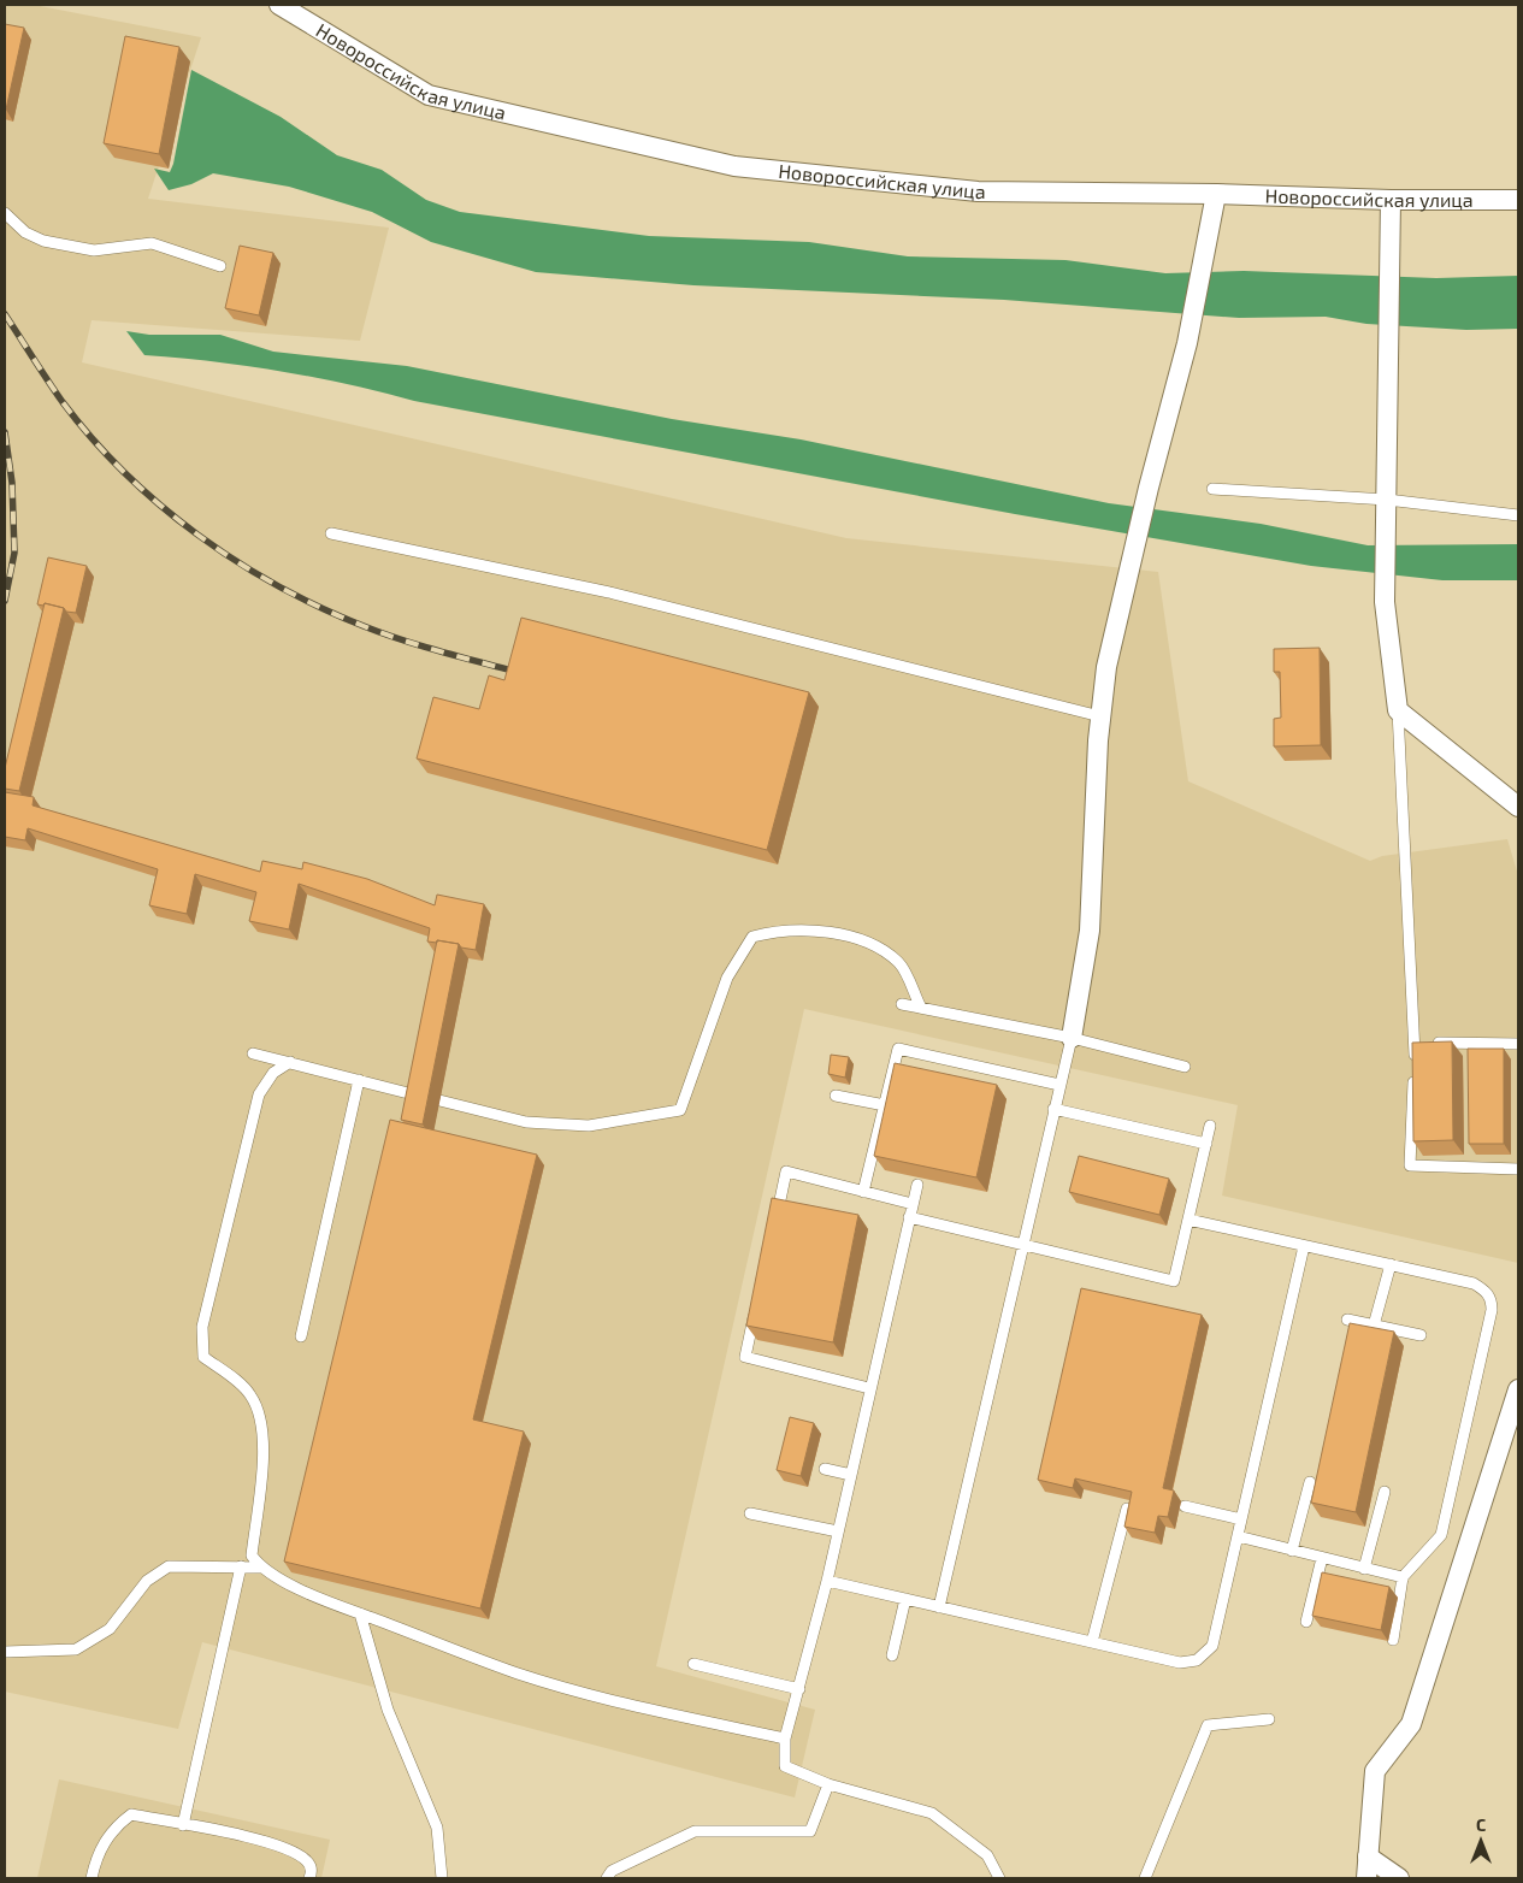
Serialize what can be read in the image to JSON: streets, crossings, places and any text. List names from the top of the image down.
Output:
{
  "streets": {
    "street": ["Новороссийская улица"]
  },
  "north": "top"
}
